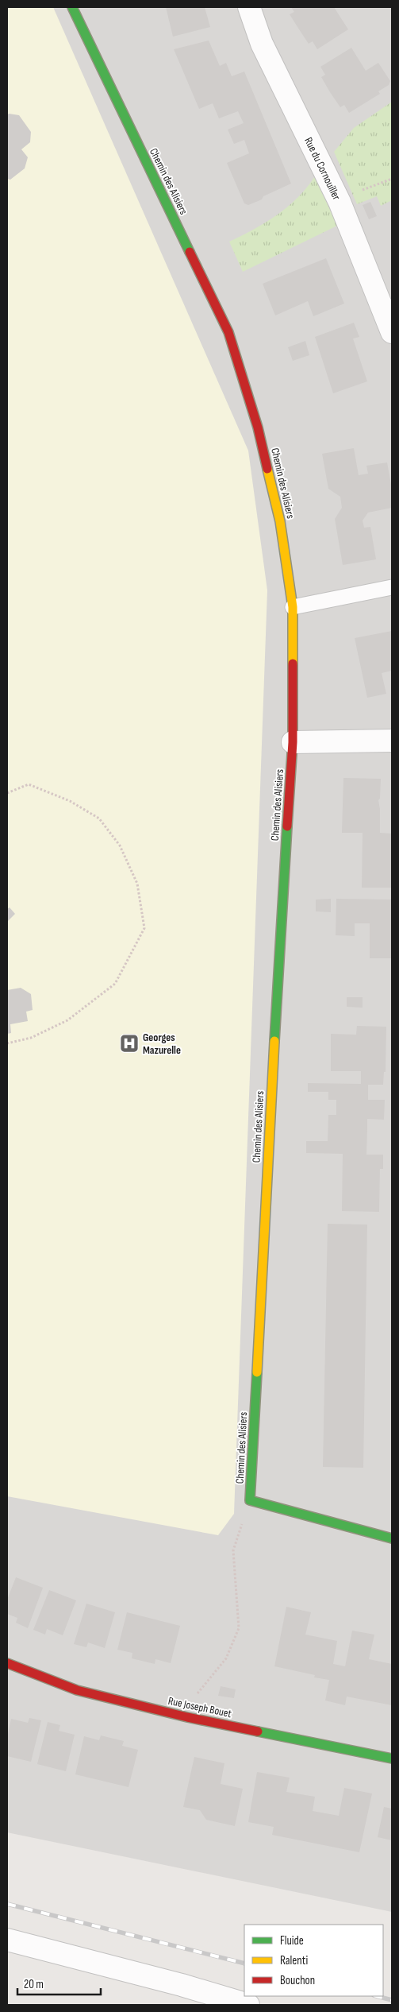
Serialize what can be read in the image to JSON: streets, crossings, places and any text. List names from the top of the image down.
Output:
{
  "streets": {
    "street": ["Rue du Cornouiller", "Chemin des Alisiers", "Rue Joseph Bouet"]
  },
  "places": {
    "hospital": ["Georges Mazurelle"]
  },
  "legend": ["Fluide", "Ralenti", "Bouchon"],
  "scale_bar": "20 m"
}
